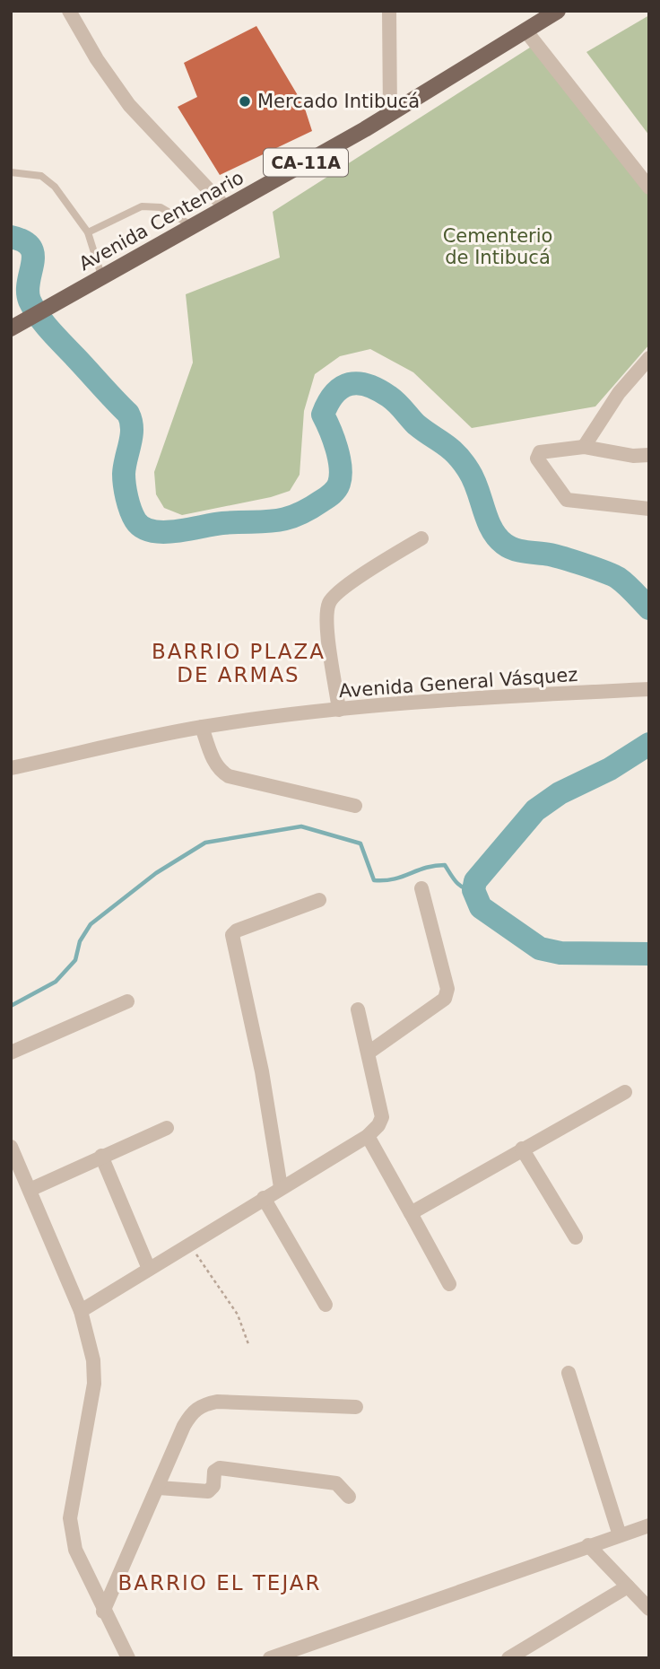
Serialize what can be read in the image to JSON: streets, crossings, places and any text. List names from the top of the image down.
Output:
{
  "streets": {
    "main road": ["CA-11A", "Avenida Centenario"],
    "street": ["Avenida General Vásquez"]
  },
  "districts": ["BARRIO PLAZA DE ARMAS", "BARRIO EL TEJAR"],
  "parks": ["Cementerio de Intibucá"],
  "places": ["Mercado Intibucá"]
}
